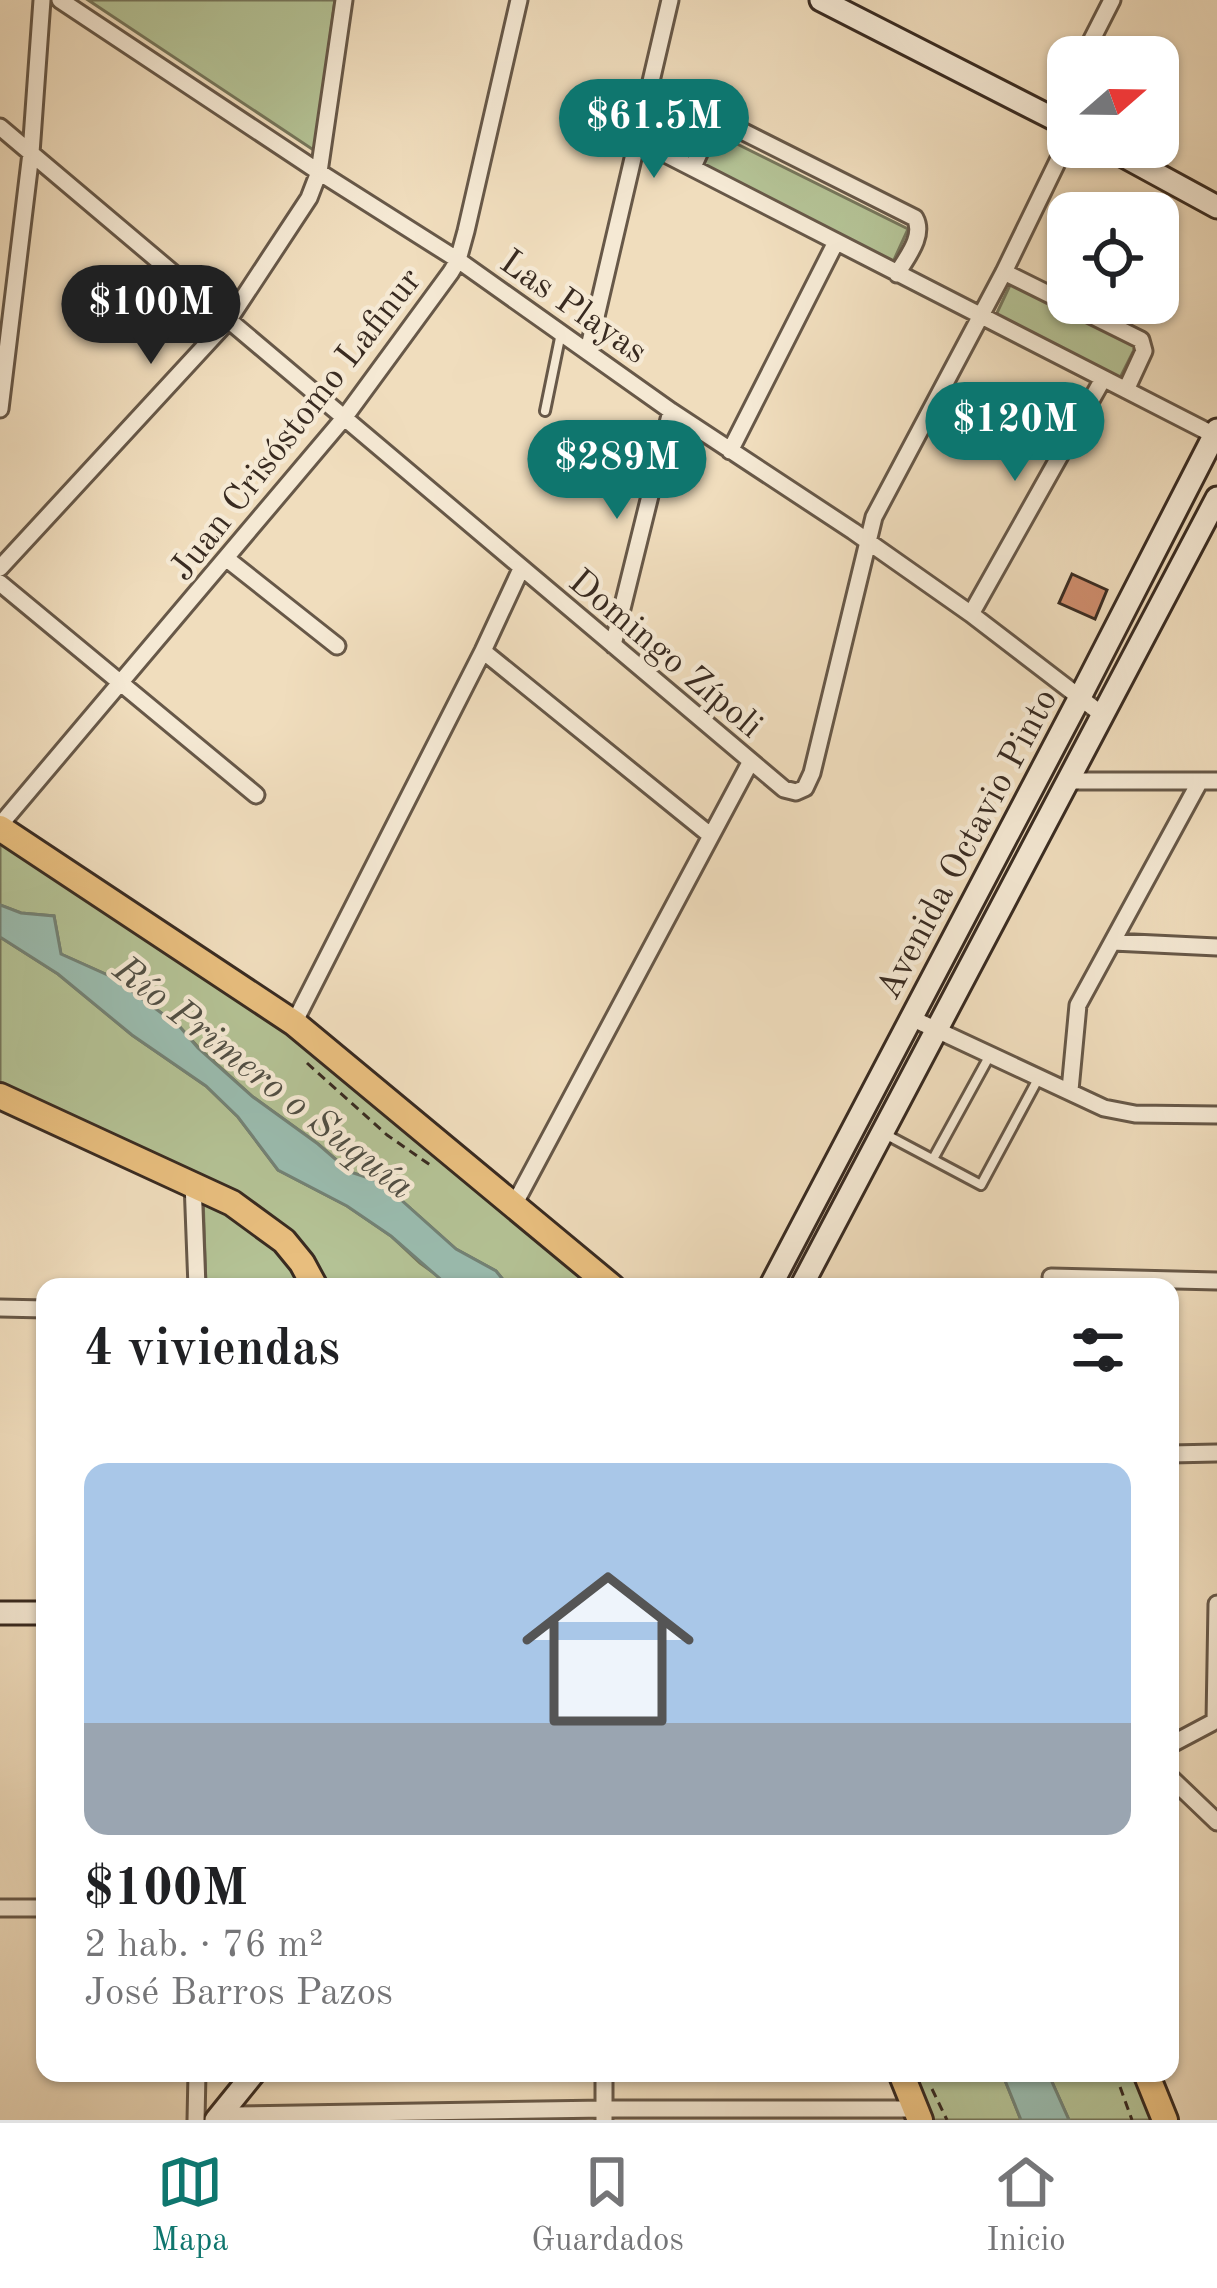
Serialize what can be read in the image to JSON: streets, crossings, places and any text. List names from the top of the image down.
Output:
{
  "streets": {
    "main road": ["Avenida Octavio Pinto"],
    "street": ["Las Playas", "Juan Crisóstomo Lafinur", "Domingo Zípoli"]
  },
  "crossings": [
    ["Las Playas", "Juan Crisóstomo Lafinur"],
    ["Las Playas", "Domingo Zípoli"],
    ["Las Playas", "Avenida Octavio Pinto"],
    ["Juan Crisóstomo Lafinur", "Domingo Zípoli"]
  ],
  "water": ["Río Primero o Suquía"],
  "north": "right",
  "page": {
    "price": [
      "$61.5M",
      "$100M",
      "$120M",
      "$289M"
    ],
    "heading": "4 viviendas",
    "list": [
      {
        "name": "$100M",
        "note": "2 hab. · 76 m² · José Barros Pazos"
      }
    ],
    "tabs": ["Mapa", "Guardados", "Inicio"]
  }
}
